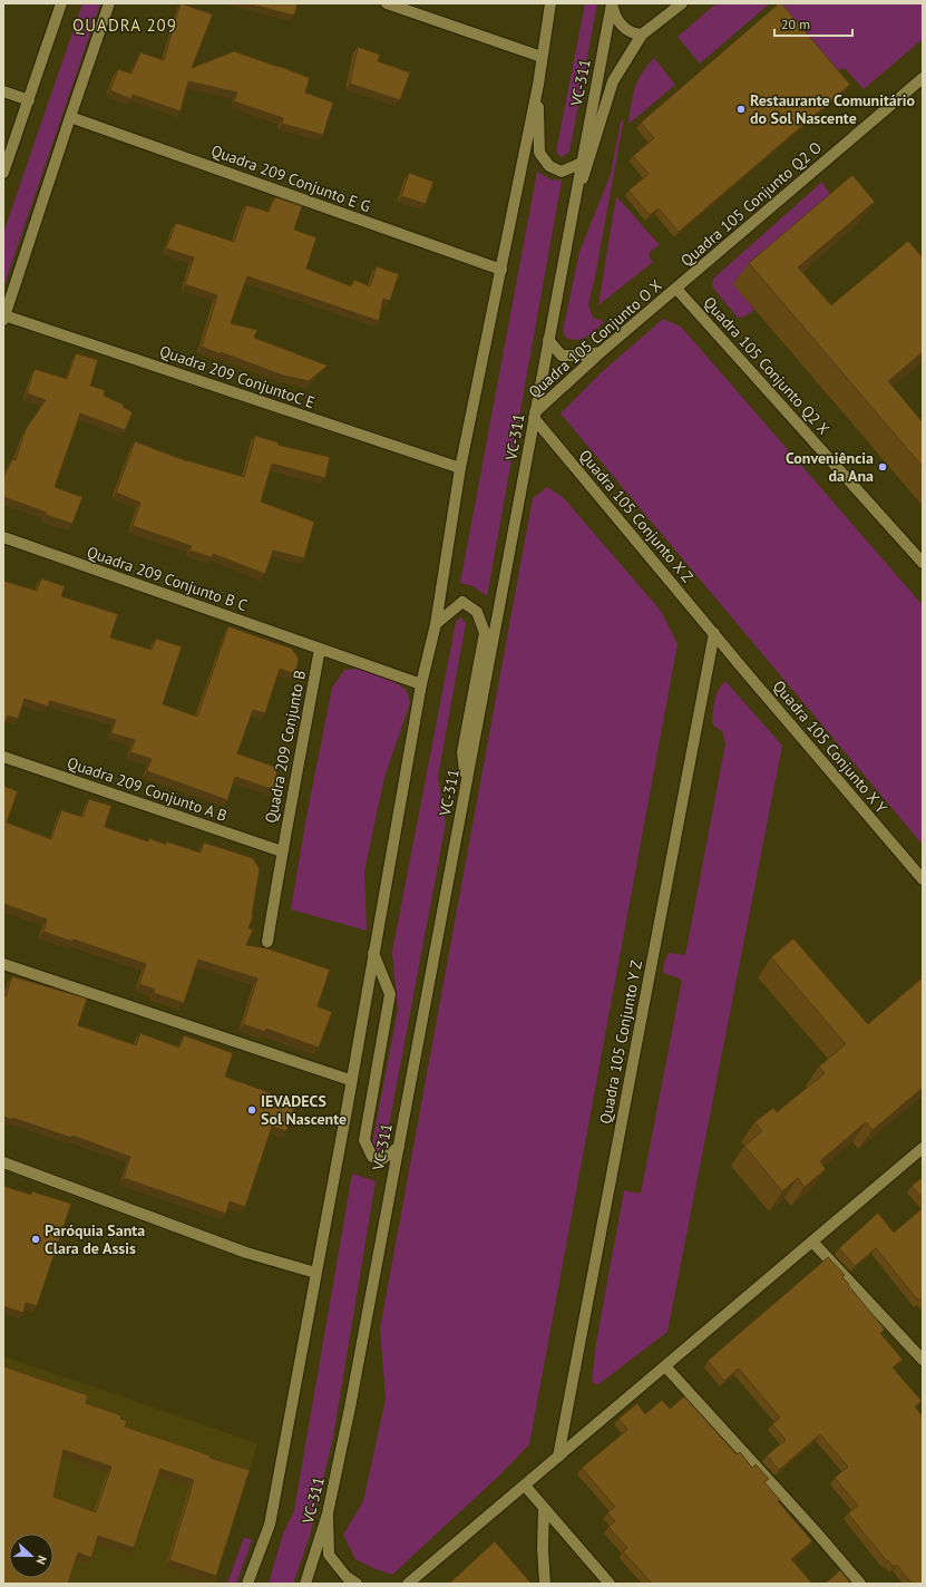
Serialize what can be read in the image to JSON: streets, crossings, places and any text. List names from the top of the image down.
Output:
{
  "streets": {
    "street": [
      "VC-311",
      "Quadra 209 Conjunto E G",
      "Quadra 105 Conjunto Q2 O",
      "Quadra 105 Conjunto O X",
      "Quadra 105 Conjunto Q2 X",
      "Quadra 209 ConjuntoC E",
      "Quadra 105 Conjunto X Z",
      "Quadra 209 Conjunto B C",
      "Quadra 209 Conjunto B",
      "Quadra 105 Conjunto X Y",
      "Quadra 209 Conjunto A B",
      "Quadra 105 Conjunto Y Z"
    ]
  },
  "crossings": [
    ["VC-311", "Quadra 105 Conjunto O X"],
    ["VC-311", "Quadra 105 Conjunto X Z"],
    ["Quadra 105 Conjunto Q2 O", "Quadra 105 Conjunto O X"],
    ["Quadra 105 Conjunto Q2 O", "Quadra 105 Conjunto Q2 X"],
    ["Quadra 105 Conjunto O X", "Quadra 105 Conjunto Q2 X"],
    ["Quadra 105 Conjunto O X", "Quadra 105 Conjunto X Z"],
    ["Quadra 105 Conjunto X Z", "Quadra 105 Conjunto X Y"],
    ["Quadra 105 Conjunto X Z", "Quadra 105 Conjunto Y Z"],
    ["Quadra 209 Conjunto B C", "Quadra 209 Conjunto B"],
    ["Quadra 209 Conjunto B", "Quadra 209 Conjunto A B"],
    ["Quadra 105 Conjunto X Y", "Quadra 105 Conjunto Y Z"]
  ],
  "districts": ["QUADRA 209"],
  "places": [
    "Restaurante Comunitário do Sol Nascente",
    "Conveniência da Ana",
    "IEVADECS Sol Nascente",
    "Paróquia Santa Clara de Assis"
  ],
  "scale_bar": "20 m",
  "north": "right"
}
